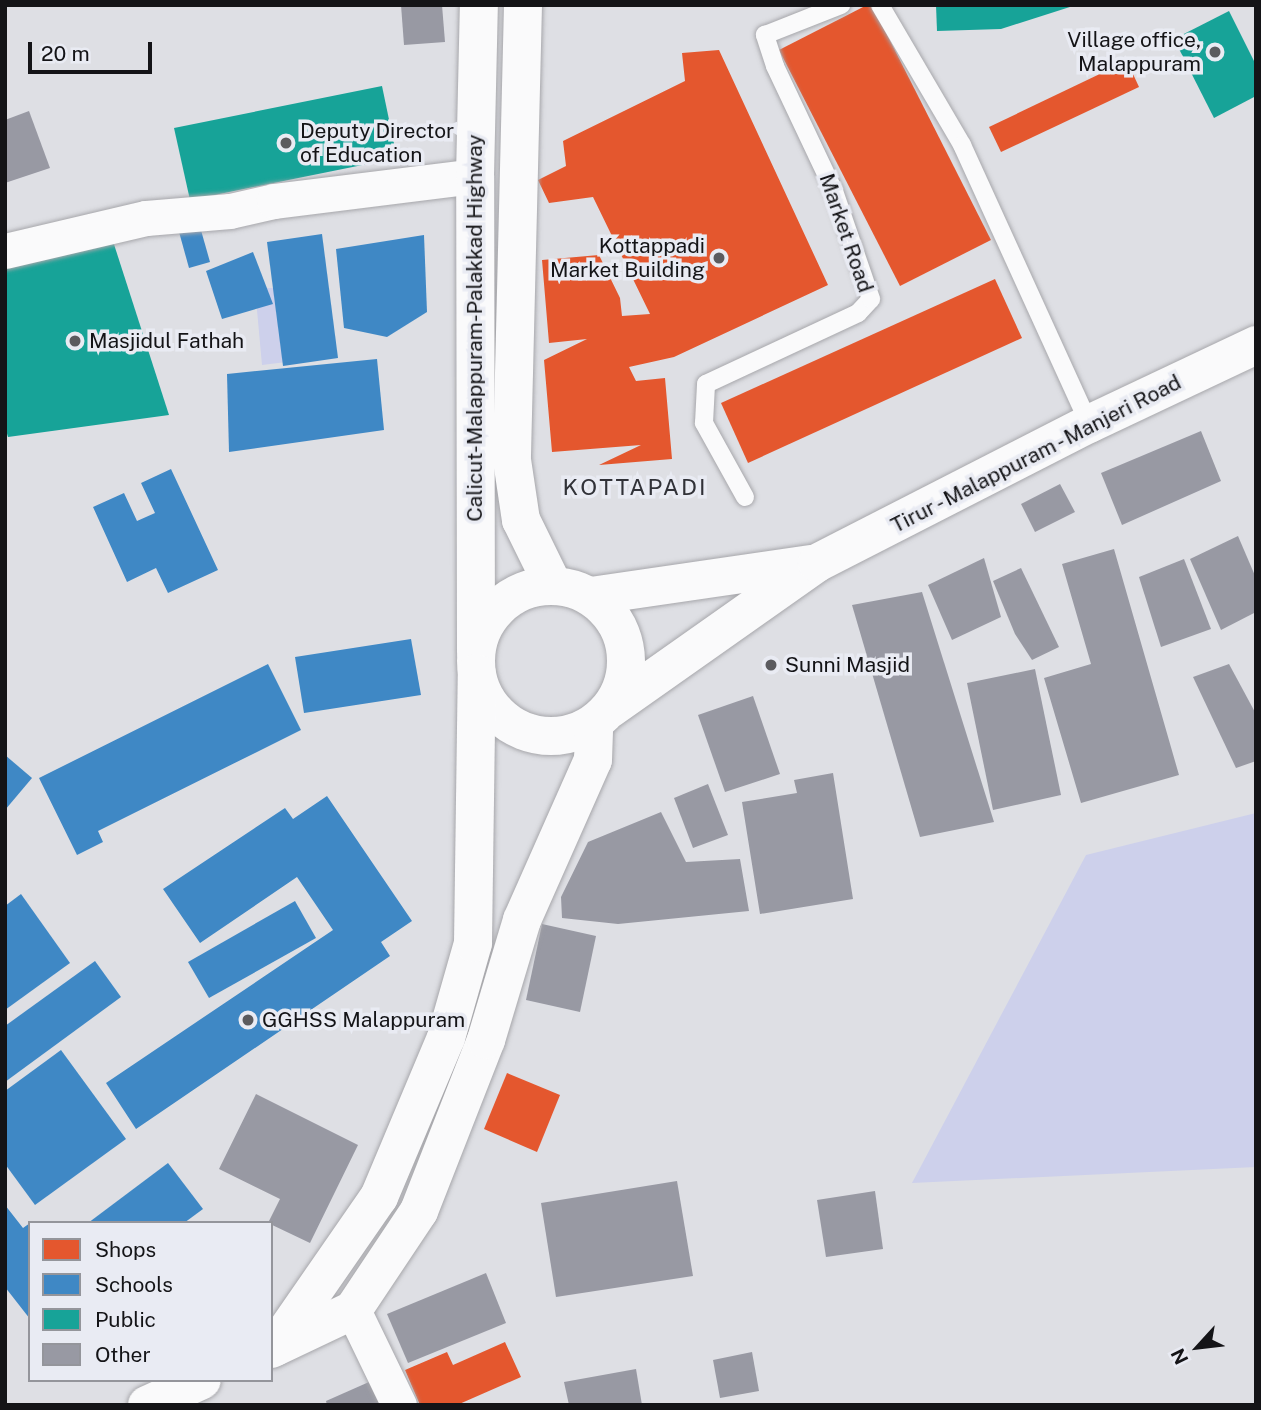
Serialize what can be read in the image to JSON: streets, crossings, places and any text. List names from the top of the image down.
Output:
{
  "streets": {
    "main road": ["Calicut-Malappuram-Palakkad Highway", "Tirur - Malappuram - Manjeri Road"],
    "lane": ["Market Road"]
  },
  "crossings": [
    ["Calicut-Malappuram-Palakkad Highway", "Tirur - Malappuram - Manjeri Road"]
  ],
  "districts": ["KOTTAPADI"],
  "places": [
    "Village office, Malappuram",
    "Deputy Director of Education",
    "Kottappadi Market Building",
    "Masjidul Fathah",
    "Sunni Masjid",
    "GGHSS Malappuram"
  ],
  "legend": [
    "Shops",
    "Schools",
    "Public",
    "Other"
  ],
  "scale_bar": "20 m",
  "north": "bottom left"
}
